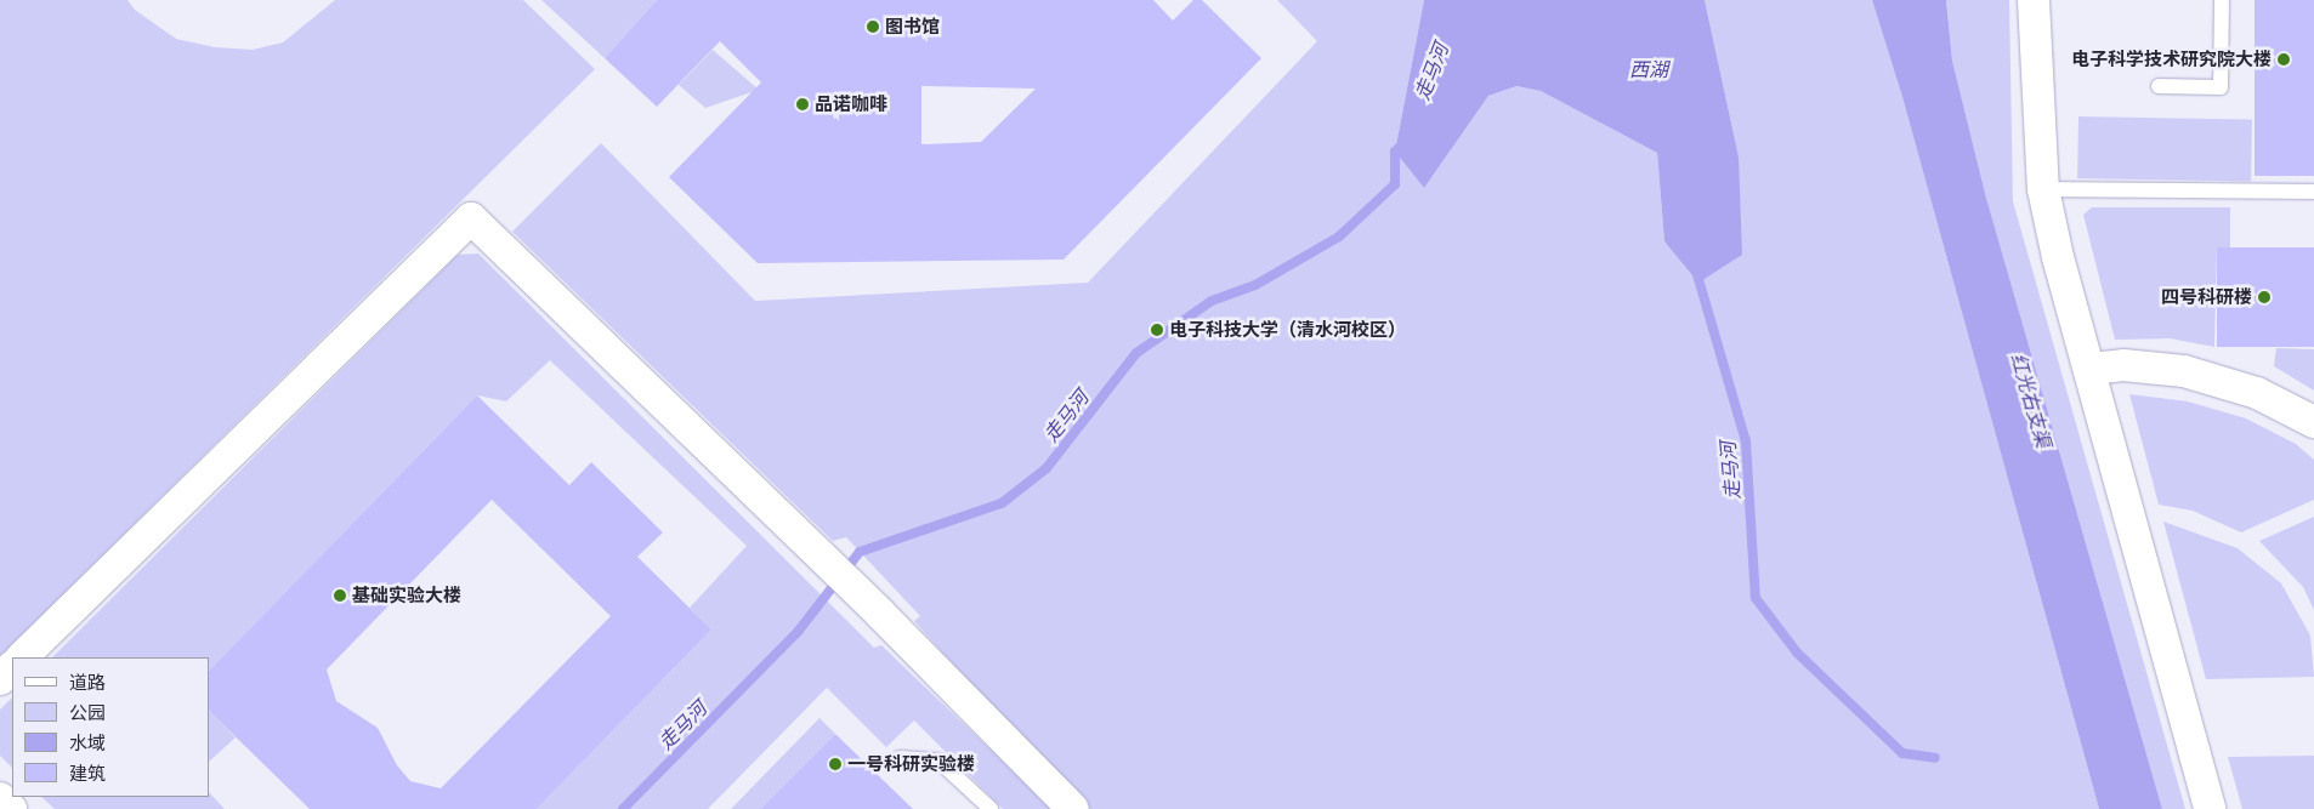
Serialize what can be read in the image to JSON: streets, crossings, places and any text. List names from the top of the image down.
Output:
{
  "water": ["西湖", "走马河", "红光右支渠"],
  "places": [
    "图书馆",
    "电子科学技术研究院大楼",
    "品诺咖啡",
    "四号科研楼",
    "电子科技大学（清水河校区）",
    "基础实验大楼",
    "一号科研实验楼"
  ],
  "legend": [
    "道路",
    "公园",
    "水域",
    "建筑"
  ]
}
